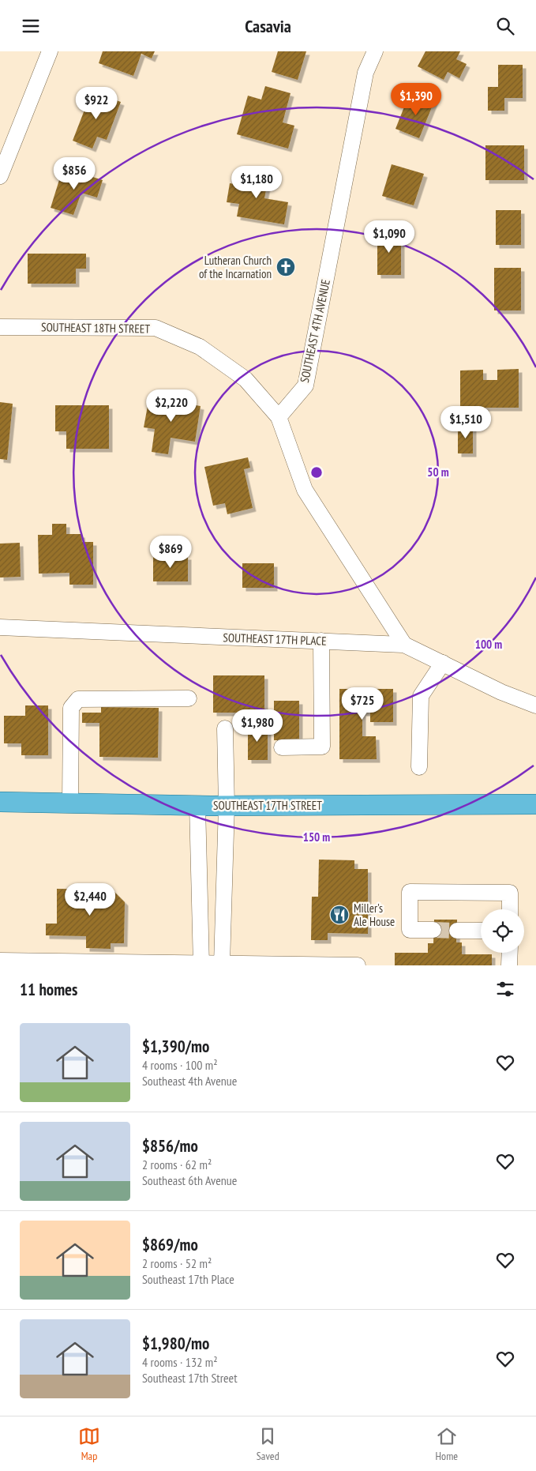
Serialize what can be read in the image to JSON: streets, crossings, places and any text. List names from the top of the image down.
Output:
{
  "streets": {
    "main road": ["SOUTHEAST 17TH STREET"],
    "street": ["SOUTHEAST 18TH STREET", "SOUTHEAST 4TH AVENUE", "SOUTHEAST 17TH PLACE"]
  },
  "crossings": [
    ["SOUTHEAST 18TH STREET", "SOUTHEAST 4TH AVENUE"]
  ],
  "places": {
    "church": ["Lutheran Church of the Incarnation"],
    "restaurant": ["Miller's Ale House"]
  },
  "page": {
    "header": "Casavia",
    "price": [
      "$1,390",
      "$922",
      "$856",
      "$1,180",
      "$1,090",
      "$2,220",
      "$1,510",
      "$869",
      "$725",
      "$1,980",
      "$2,440"
    ],
    "heading": "11 homes",
    "list": [
      {
        "name": "$1,390/mo",
        "note": "4 rooms · 100 m² · Southeast 4th Avenue"
      },
      {
        "name": "$856/mo",
        "note": "2 rooms · 62 m² · Southeast 6th Avenue"
      },
      {
        "name": "$869/mo",
        "note": "2 rooms · 52 m² · Southeast 17th Place"
      },
      {
        "name": "$1,980/mo",
        "note": "4 rooms · 132 m² · Southeast 17th Street"
      }
    ],
    "tabs": ["Map", "Saved", "Home"]
  },
  "rings": ["50 m", "100 m", "150 m"]
}
